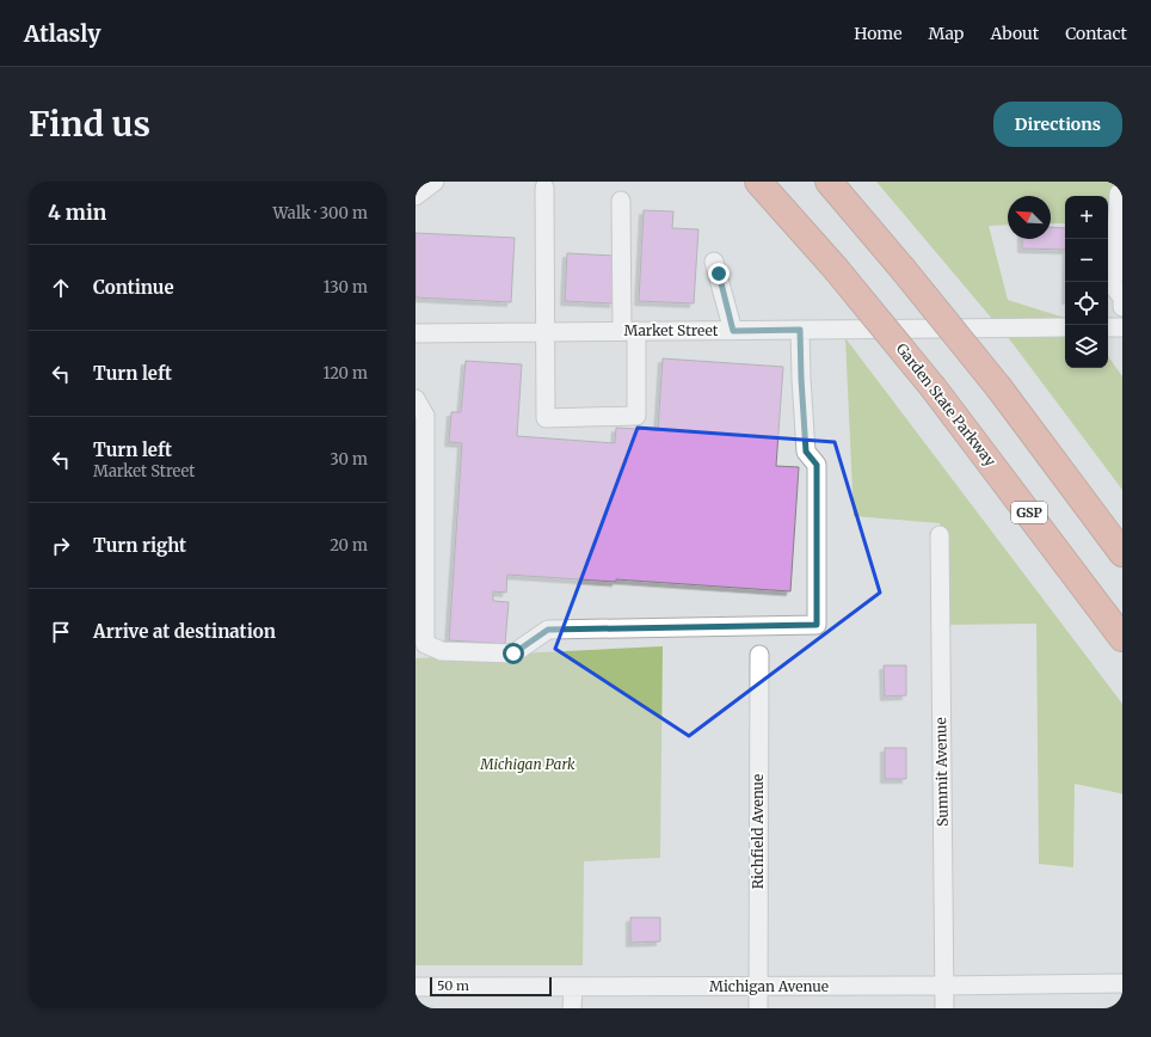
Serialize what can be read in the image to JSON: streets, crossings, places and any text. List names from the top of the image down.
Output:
{
  "streets": {
    "highway": ["Garden State Parkway", "GSP"],
    "street": [
      "Market Street",
      "Summit Avenue",
      "Richfield Avenue",
      "Michigan Avenue"
    ]
  },
  "crossings": [
    ["Summit Avenue", "Michigan Avenue"],
    ["Richfield Avenue", "Michigan Avenue"]
  ],
  "parks": ["Michigan Park"],
  "scale_bar": "50 m",
  "north": "top left",
  "page": {
    "header": "Atlasly",
    "nav": [
      "Home",
      "Map",
      "About",
      "Contact"
    ],
    "buttons": "Directions",
    "title": "Find us",
    "heading": ["4 min", "Walk · 300 m"],
    "map_buttons": ["+", "−"],
    "list": [
      ["Continue", "130 m"],
      ["Turn left", "120 m"],
      ["Turn left", "Market Street", "30 m"],
      ["Turn right", "20 m"],
      "Arrive at destination"
    ],
    "scale": "50 m"
  }
}
